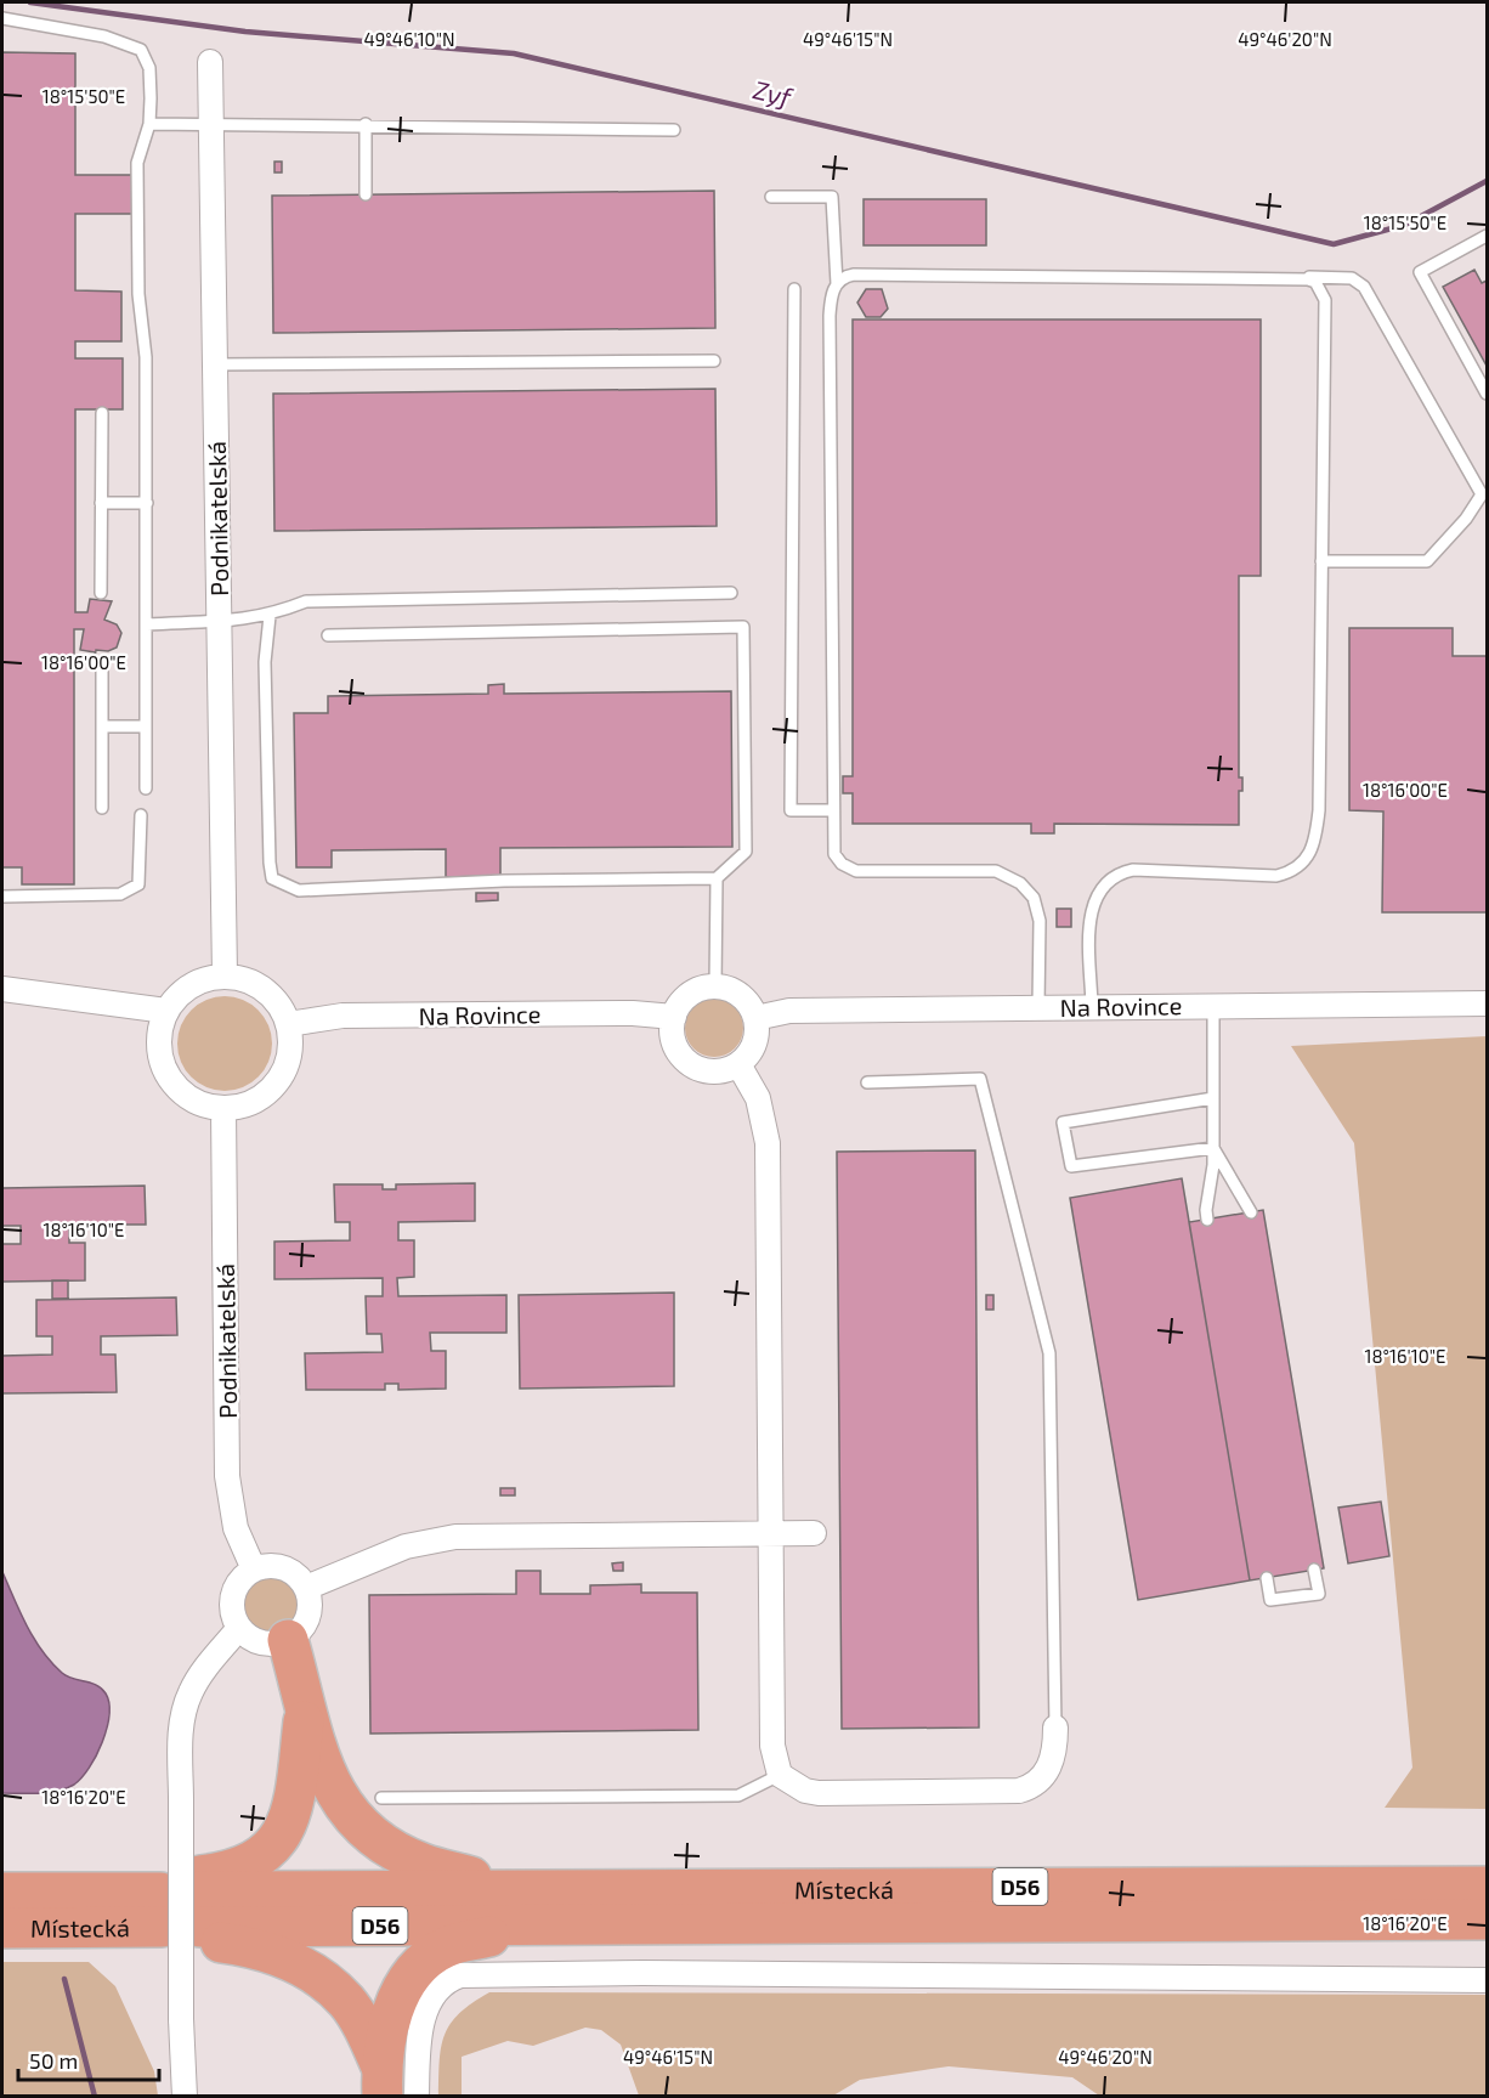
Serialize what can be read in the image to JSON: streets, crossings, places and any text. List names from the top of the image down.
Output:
{
  "streets": {
    "highway": ["D56", "Místecká"],
    "street": ["Podnikatelská", "Na Rovince"]
  },
  "crossings": [
    ["Podnikatelská", "Na Rovince"]
  ],
  "water": ["Zyf"],
  "scale_bar": "50 m",
  "coordinates": [
    "49°46'10\"N",
    "49°46'15\"N",
    "49°46'20\"N",
    "18°15'50\"E",
    "18°16'00\"E",
    "18°16'10\"E",
    "18°16'20\"E"
  ]
}
